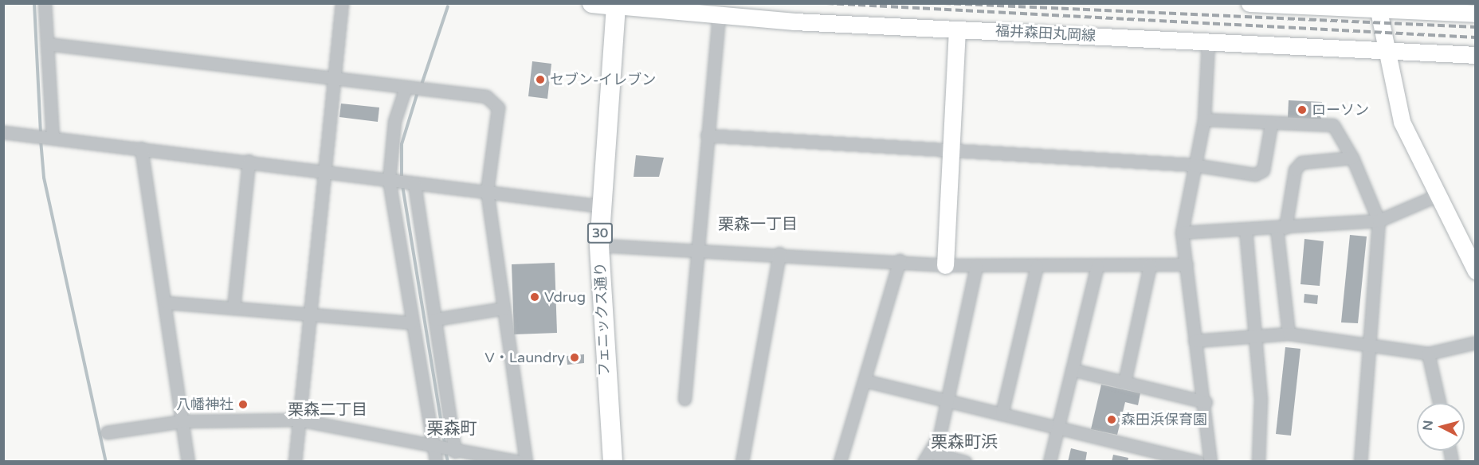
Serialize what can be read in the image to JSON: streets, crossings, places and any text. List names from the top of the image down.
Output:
{
  "streets": {
    "main road": ["福井森田丸岡線", "30", "フェニックス通り"]
  },
  "crossings": [
    ["福井森田丸岡線", "フェニックス通り"]
  ],
  "districts": [
    "栗森一丁目",
    "栗森二丁目",
    "栗森町",
    "栗森町浜"
  ],
  "places": [
    "セブン-イレブン",
    "ローソン",
    "Vdrug",
    "V・Laundry",
    "八幡神社",
    "森田浜保育園"
  ],
  "north": "left"
}
